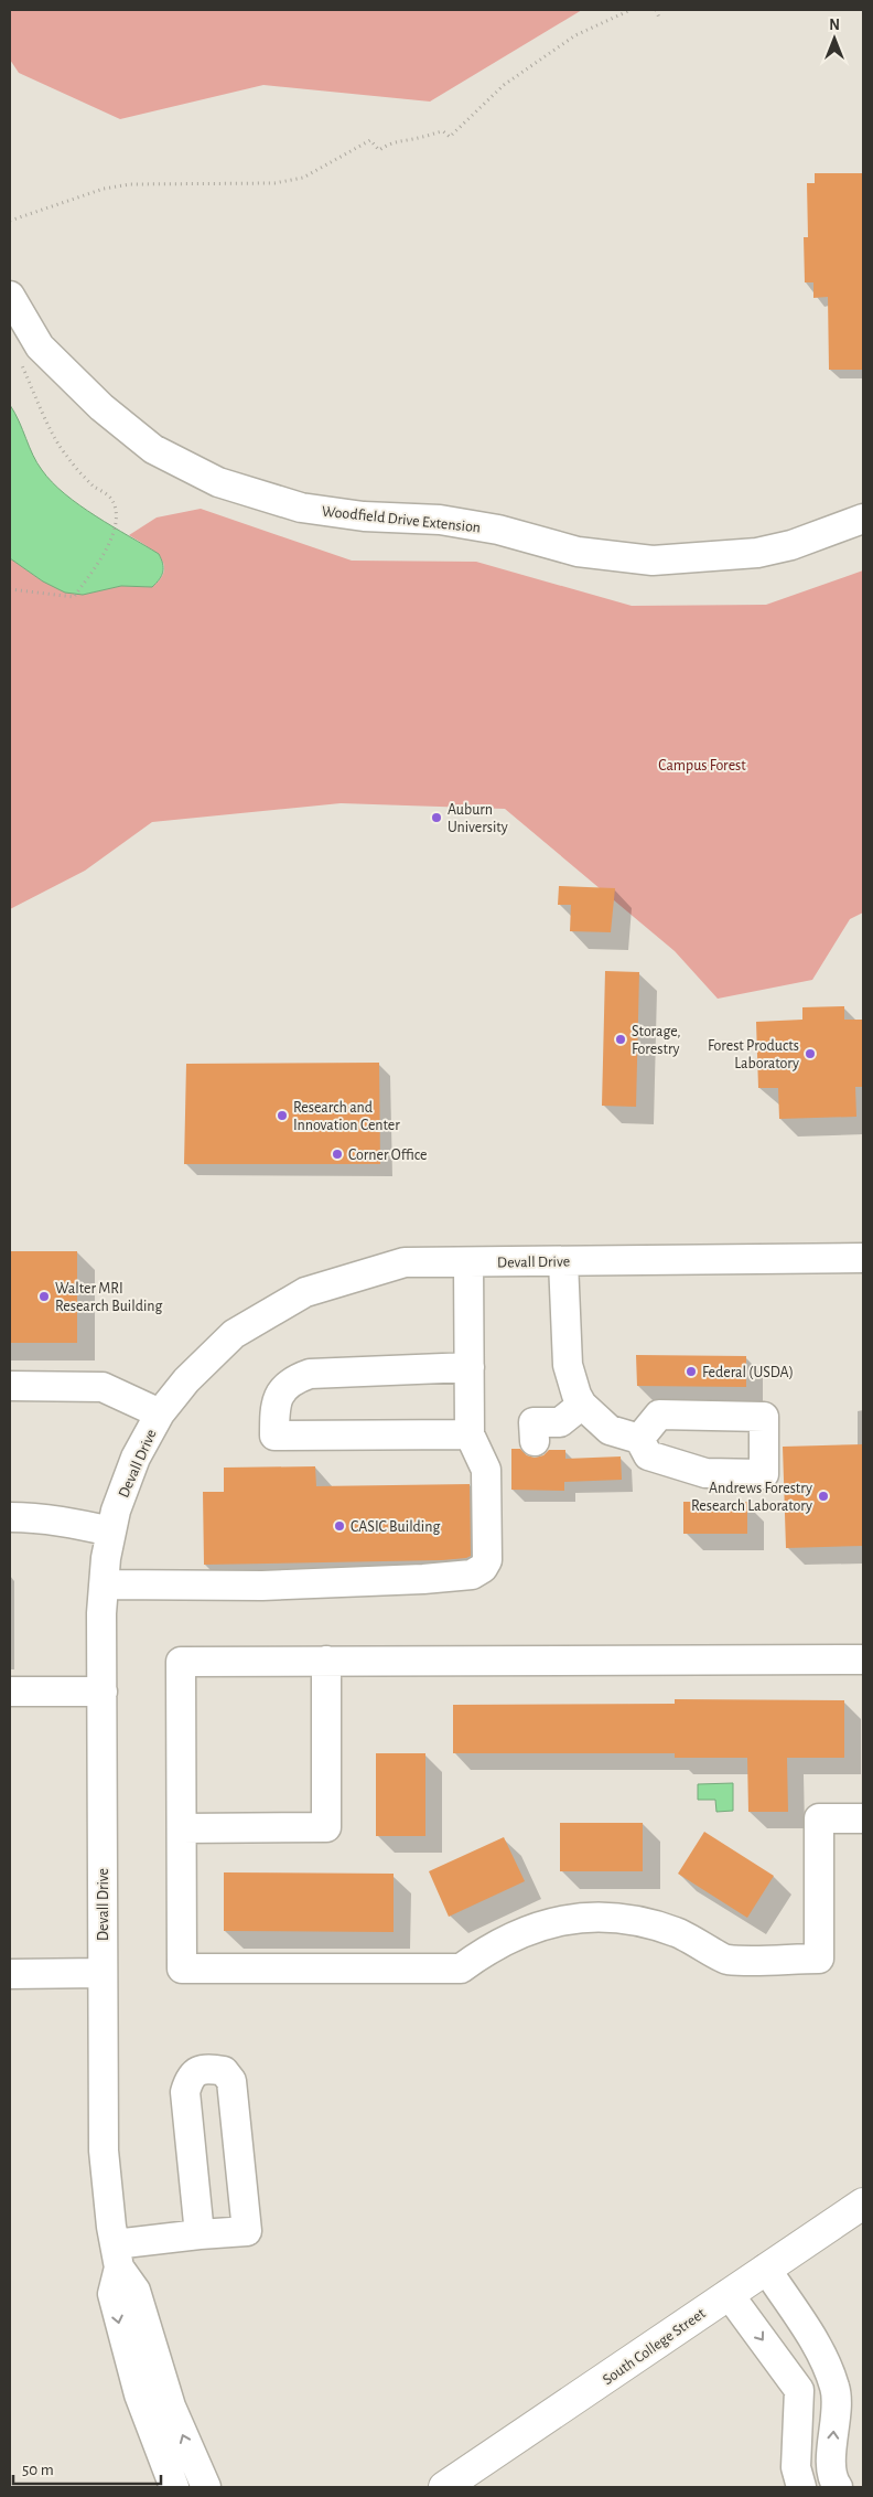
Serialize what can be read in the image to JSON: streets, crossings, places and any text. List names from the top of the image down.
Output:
{
  "streets": {
    "main road": ["South College Street"],
    "street": ["Woodfield Drive Extension", "Devall Drive"]
  },
  "parks": ["Campus Forest"],
  "places": [
    "Auburn University",
    "Storage, Forestry",
    "Forest Products Laboratory",
    "Research and Innovation Center",
    "Corner Office",
    "Walter MRI Research Building",
    "Federal (USDA)",
    "Andrews Forestry Research Laboratory",
    "CASIC Building"
  ],
  "scale_bar": "50 m",
  "north": "top"
}
